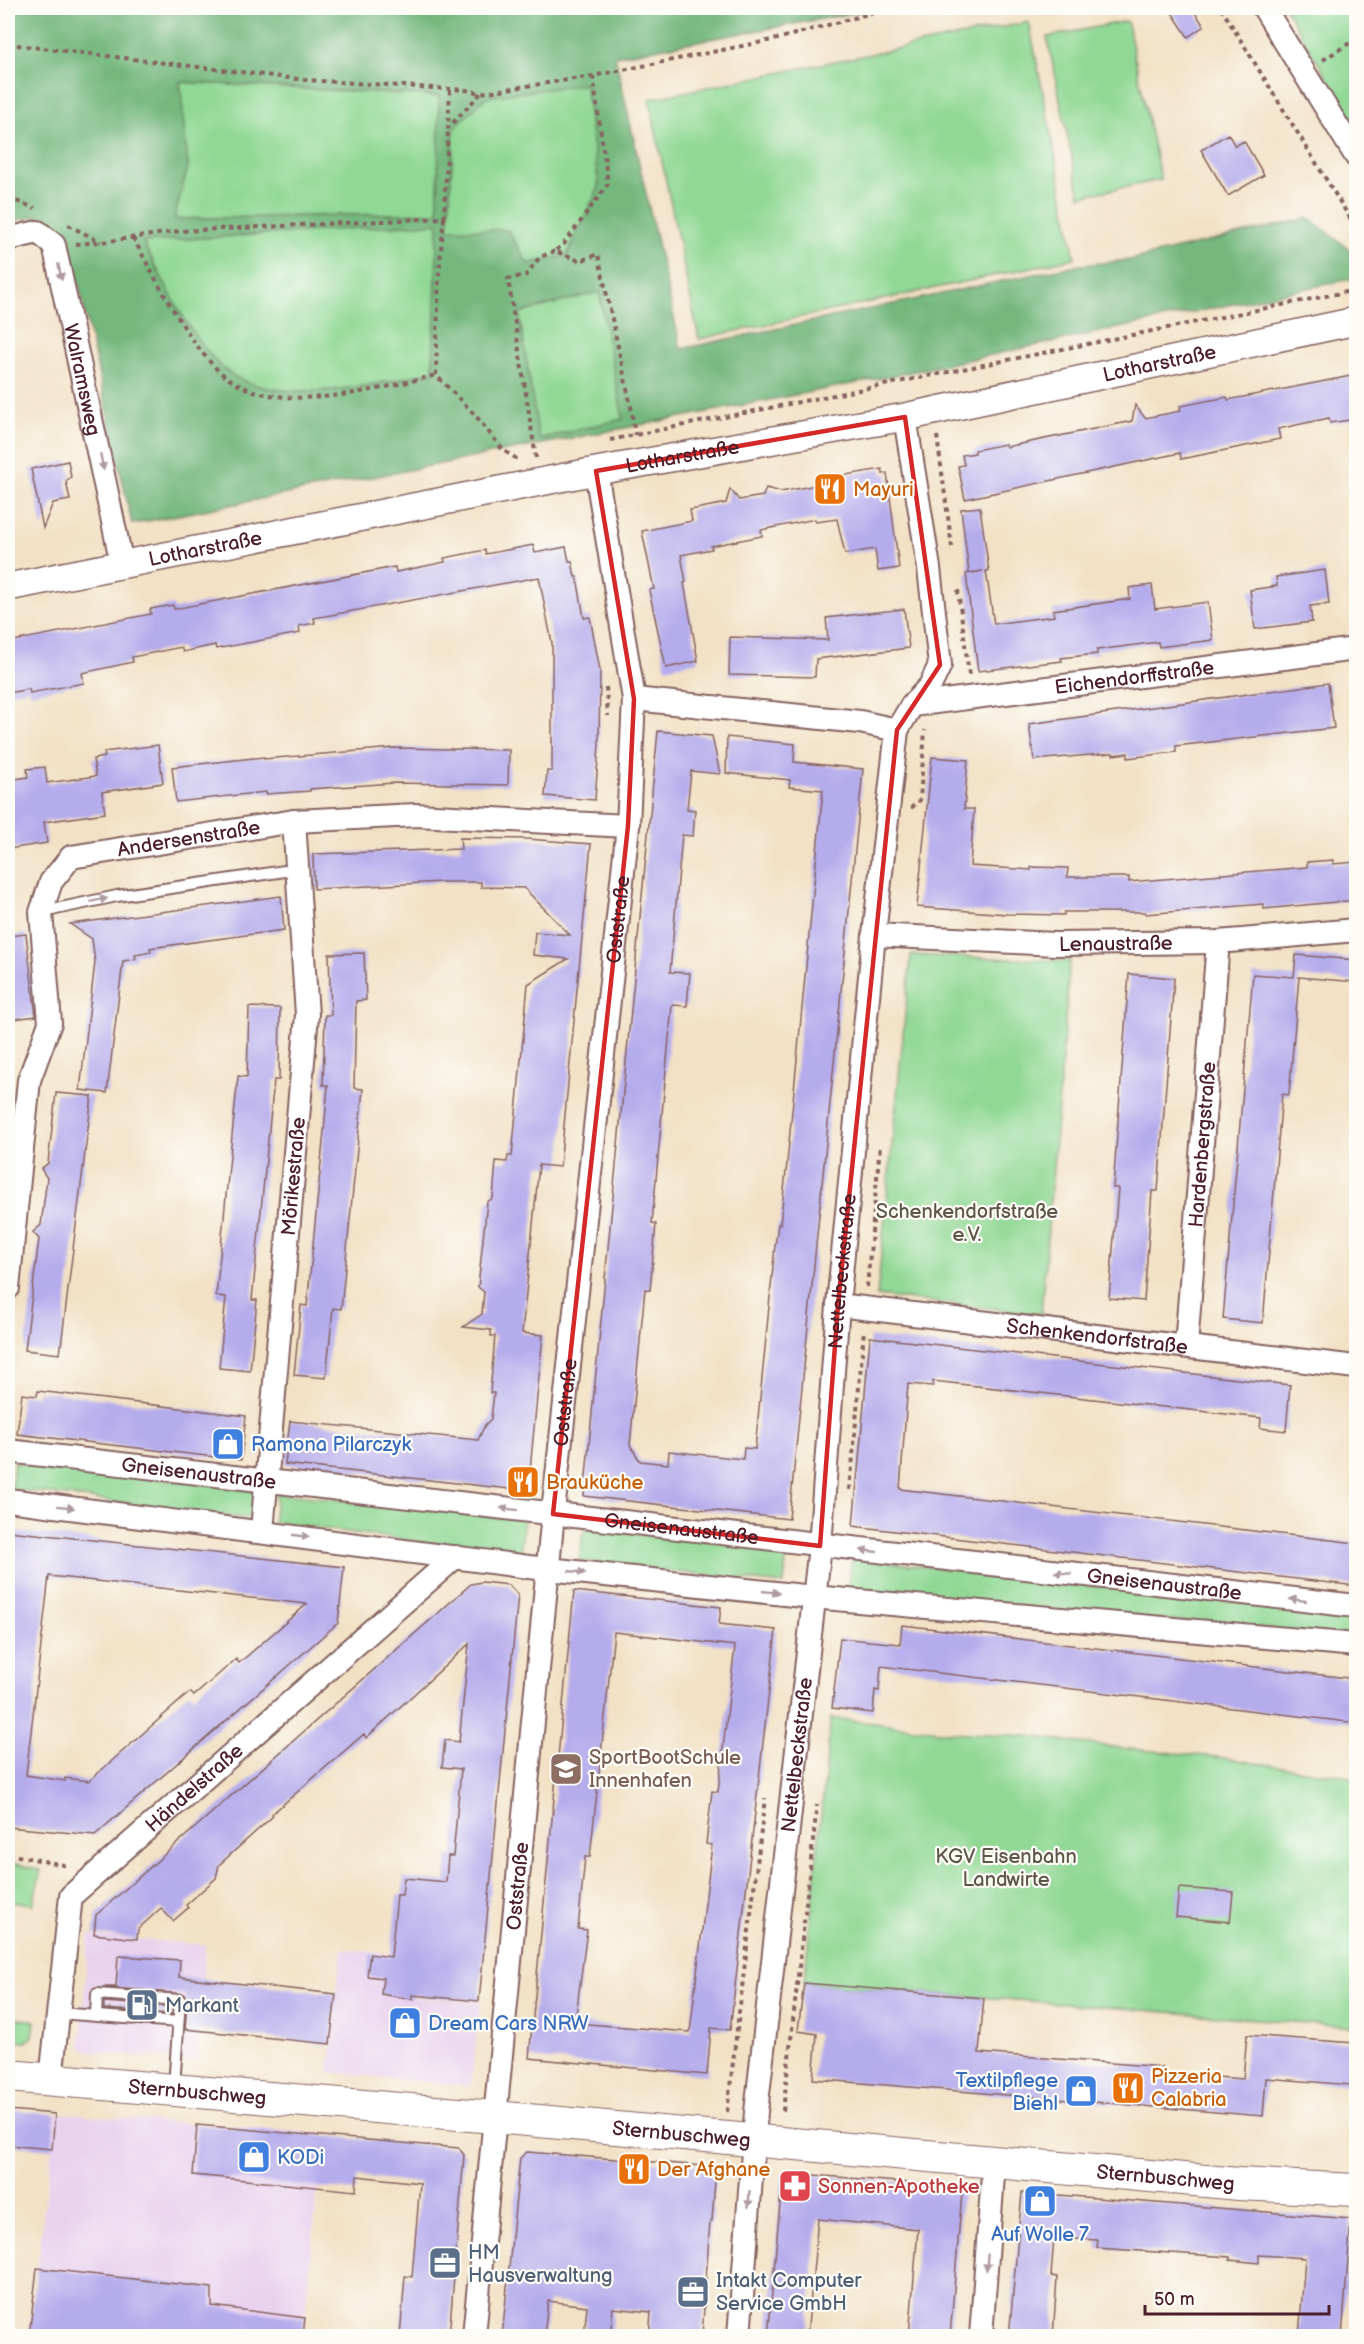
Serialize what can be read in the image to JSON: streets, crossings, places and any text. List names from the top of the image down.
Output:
{
  "streets": {
    "main road": ["Sternbuschweg"],
    "street": [
      "Lotharstraße",
      "Walramsweg",
      "Eichendorffstraße",
      "Andersenstraße",
      "Oststraße",
      "Lenaustraße",
      "Hardenbergstraße",
      "Mörikestraße",
      "Nettelbeckstraße",
      "Schenkendorfstraße",
      "Gneisenaustraße",
      "Händelstraße"
    ]
  },
  "crossings": [
    ["Lotharstraße", "Walramsweg"],
    ["Lotharstraße", "Oststraße"],
    ["Lotharstraße", "Nettelbeckstraße"],
    ["Eichendorffstraße", "Nettelbeckstraße"],
    ["Andersenstraße", "Oststraße"],
    ["Andersenstraße", "Mörikestraße"],
    ["Oststraße", "Gneisenaustraße"],
    ["Oststraße", "Sternbuschweg"],
    ["Lenaustraße", "Hardenbergstraße"],
    ["Lenaustraße", "Nettelbeckstraße"],
    ["Hardenbergstraße", "Schenkendorfstraße"],
    ["Mörikestraße", "Gneisenaustraße"],
    ["Nettelbeckstraße", "Schenkendorfstraße"],
    ["Nettelbeckstraße", "Gneisenaustraße"],
    ["Nettelbeckstraße", "Sternbuschweg"],
    ["Händelstraße", "Sternbuschweg"]
  ],
  "one_way": ["Walramsweg"],
  "parks": ["Schenkendorfstraße e.V.", "KGV Eisenbahn Landwirte"],
  "places": {
    "restaurant": [
      "Mayuri",
      "Brauküche",
      "Pizzeria Calabria",
      "Der Afghane"
    ],
    "shop": [
      "Ramona Pilarczyk",
      "Dream Cars NRW",
      "Textilpflege Biehl",
      "KODi",
      "Auf Wolle 7"
    ],
    "school or university": ["SportBootSchule Innenhafen"],
    "fuel station": ["Markant"],
    "pharmacy": ["Sonnen-Apotheke"],
    "office": ["HM Hausverwaltung", "Intakt Computer Service GmbH"]
  },
  "scale_bar": "50 m"
}
